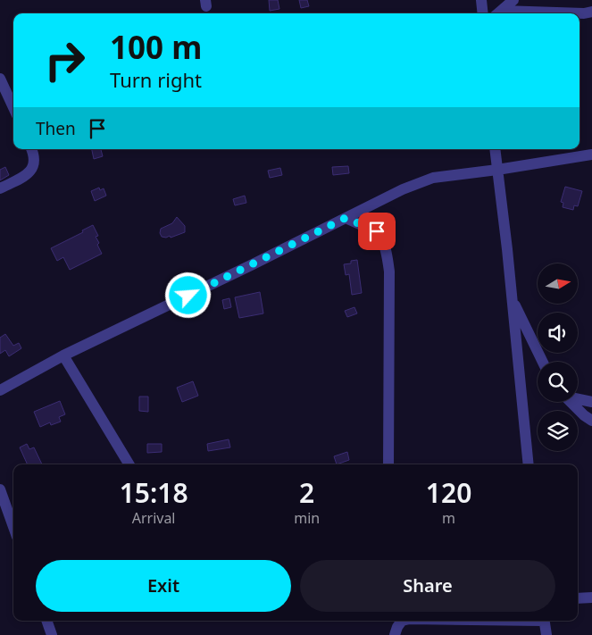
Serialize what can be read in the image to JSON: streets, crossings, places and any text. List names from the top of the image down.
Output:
{
  "north": "right",
  "page": {
    "turn": ["100 m", "Turn right"],
    "then": "Then",
    "eta": [
      "15:18",
      "Arrival",
      "2",
      "min",
      "120",
      "m"
    ],
    "buttons": ["Exit", "Share"]
  }
}
